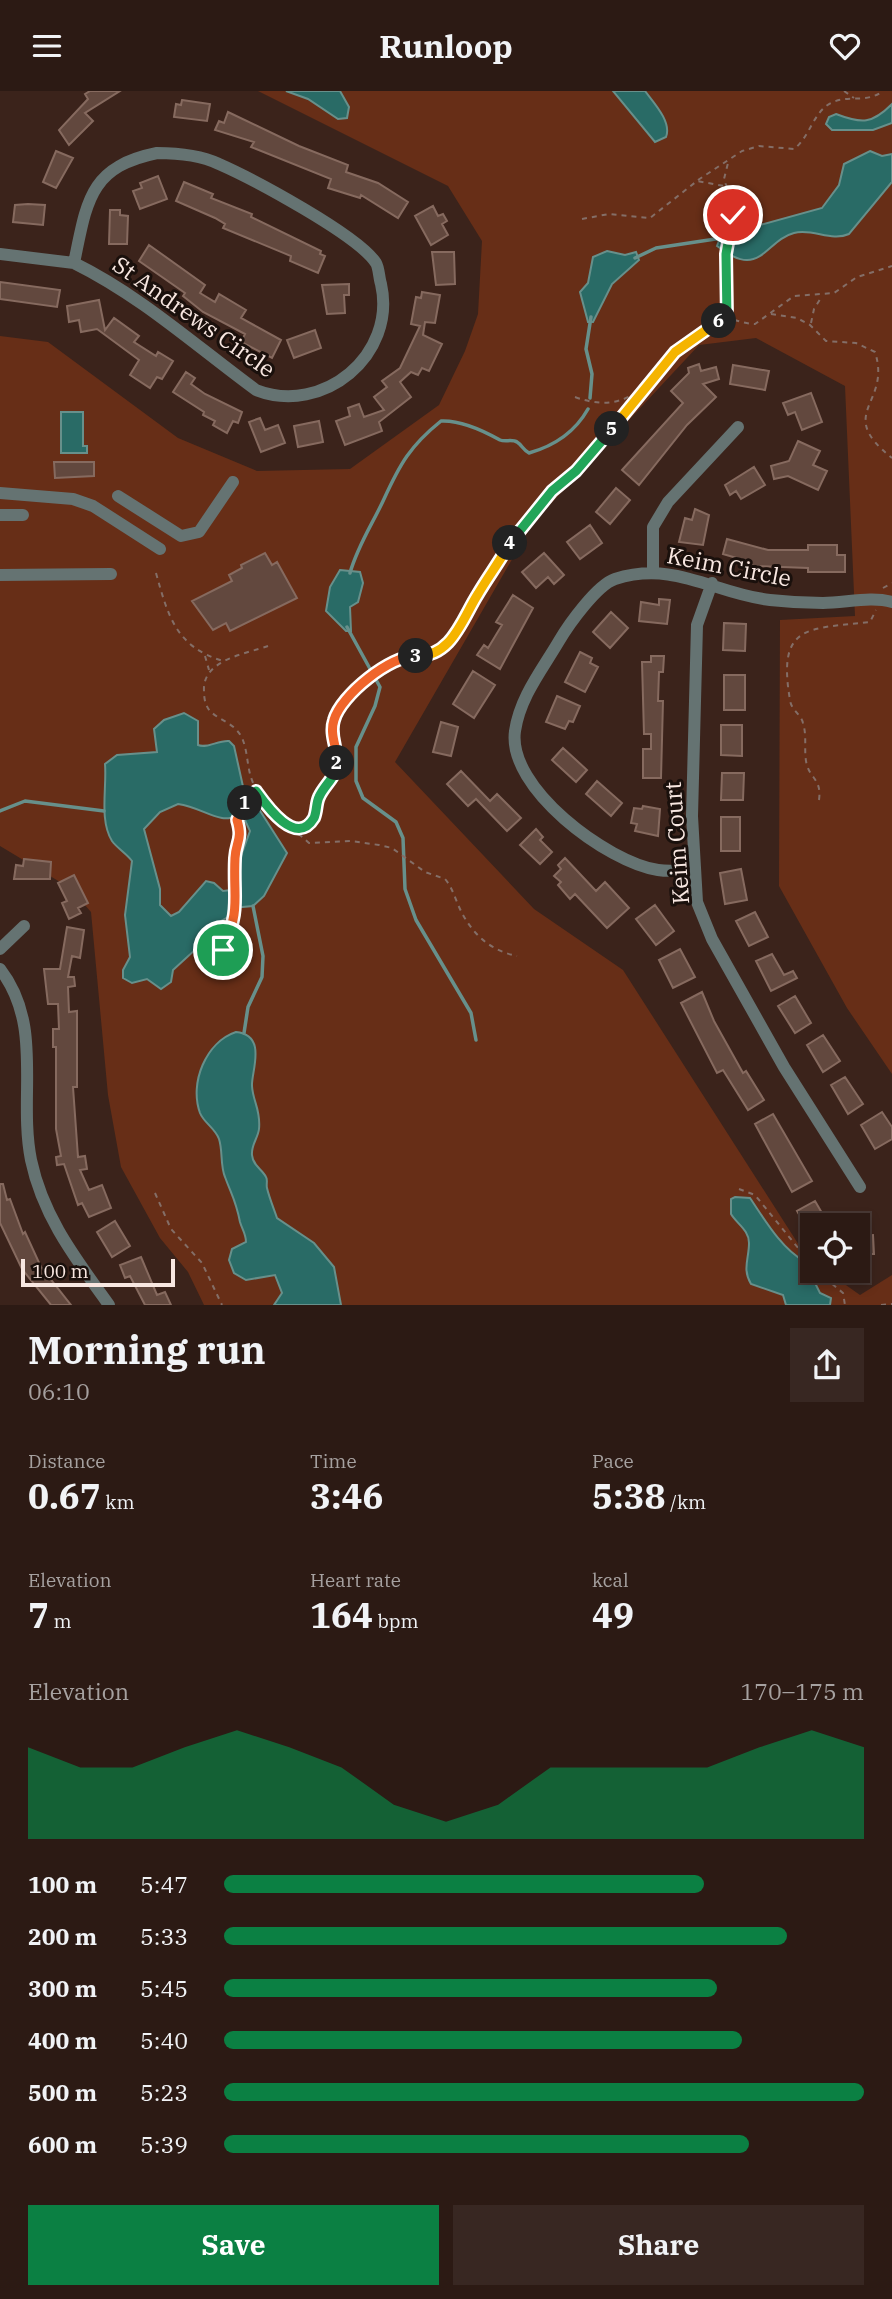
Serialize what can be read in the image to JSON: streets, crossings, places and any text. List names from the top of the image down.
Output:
{
  "streets": {
    "street": ["St Andrews Circle", "Keim Circle", "Keim Court"]
  },
  "crossings": [
    ["Keim Circle", "Keim Court"]
  ],
  "scale_bar": "100 m",
  "page": {
    "header": "Runloop",
    "pins": [
      "6",
      "5",
      "4",
      "3",
      "2",
      "1"
    ],
    "scale": "100 m",
    "heading": ["Morning run", "06:10"],
    "stats": [
      ["Distance", "0.67 km"],
      ["Time", "3:46"],
      ["Pace", "5:38 /km"],
      ["Elevation", "7 m"],
      ["Heart rate", "164 bpm"],
      ["kcal", "49"]
    ],
    "chart": ["Elevation", "170–175 m"],
    "list": [
      {
        "name": "100 m",
        "note": "5:47"
      },
      {
        "name": "200 m",
        "note": "5:33"
      },
      {
        "name": "300 m",
        "note": "5:45"
      },
      {
        "name": "400 m",
        "note": "5:40"
      },
      {
        "name": "500 m",
        "note": "5:23"
      },
      {
        "name": "600 m",
        "note": "5:39"
      }
    ],
    "buttons": ["Save", "Share"]
  }
}
